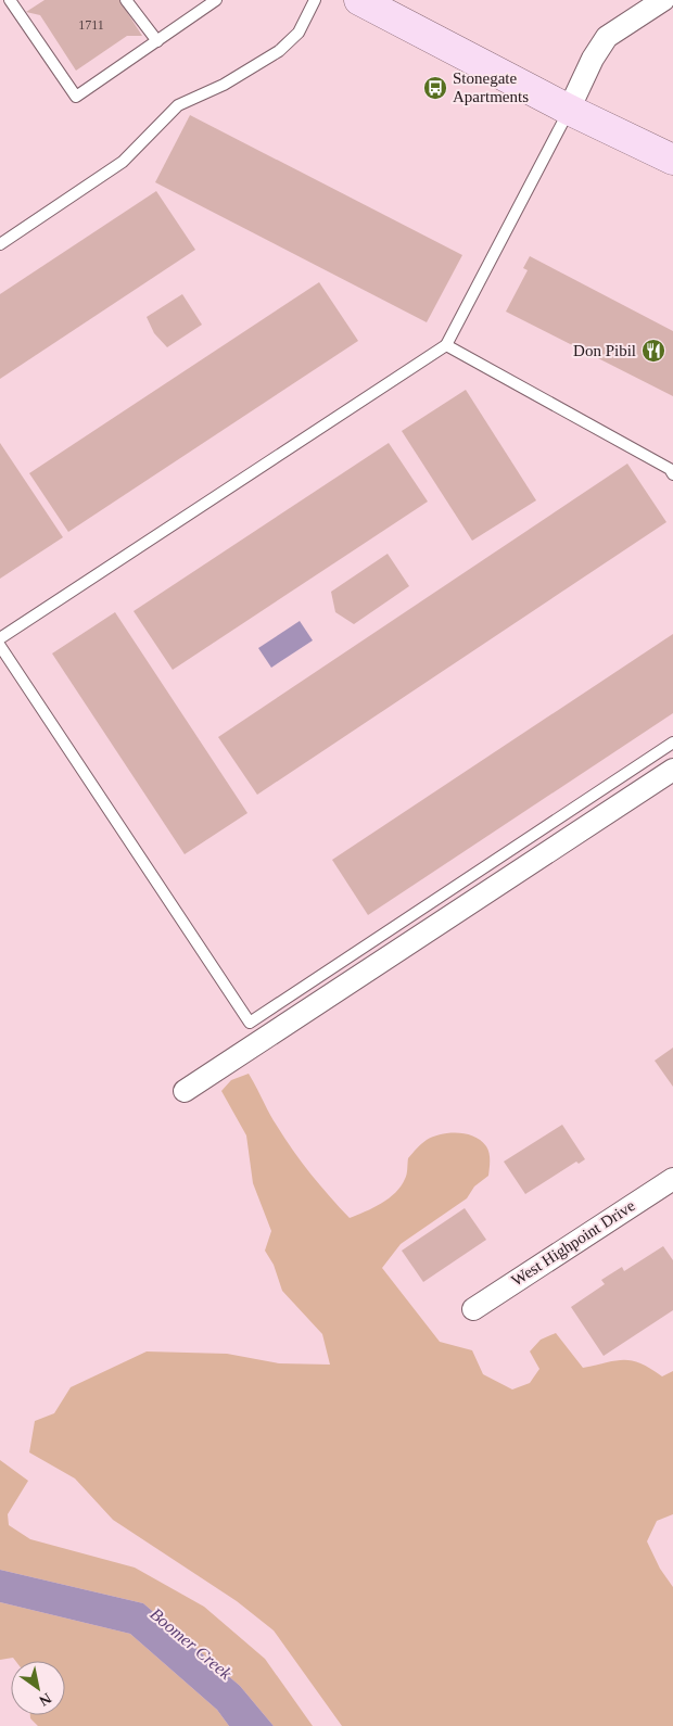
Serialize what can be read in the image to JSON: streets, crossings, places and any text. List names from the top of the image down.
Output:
{
  "streets": {
    "street": ["West Highpoint Drive"]
  },
  "water": ["Boomer Creek"],
  "places": {
    "bus stop": ["Stonegate Apartments"],
    "restaurant": ["Don Pibil"]
  },
  "house_numbers": ["1711"],
  "north": "bottom right"
}
